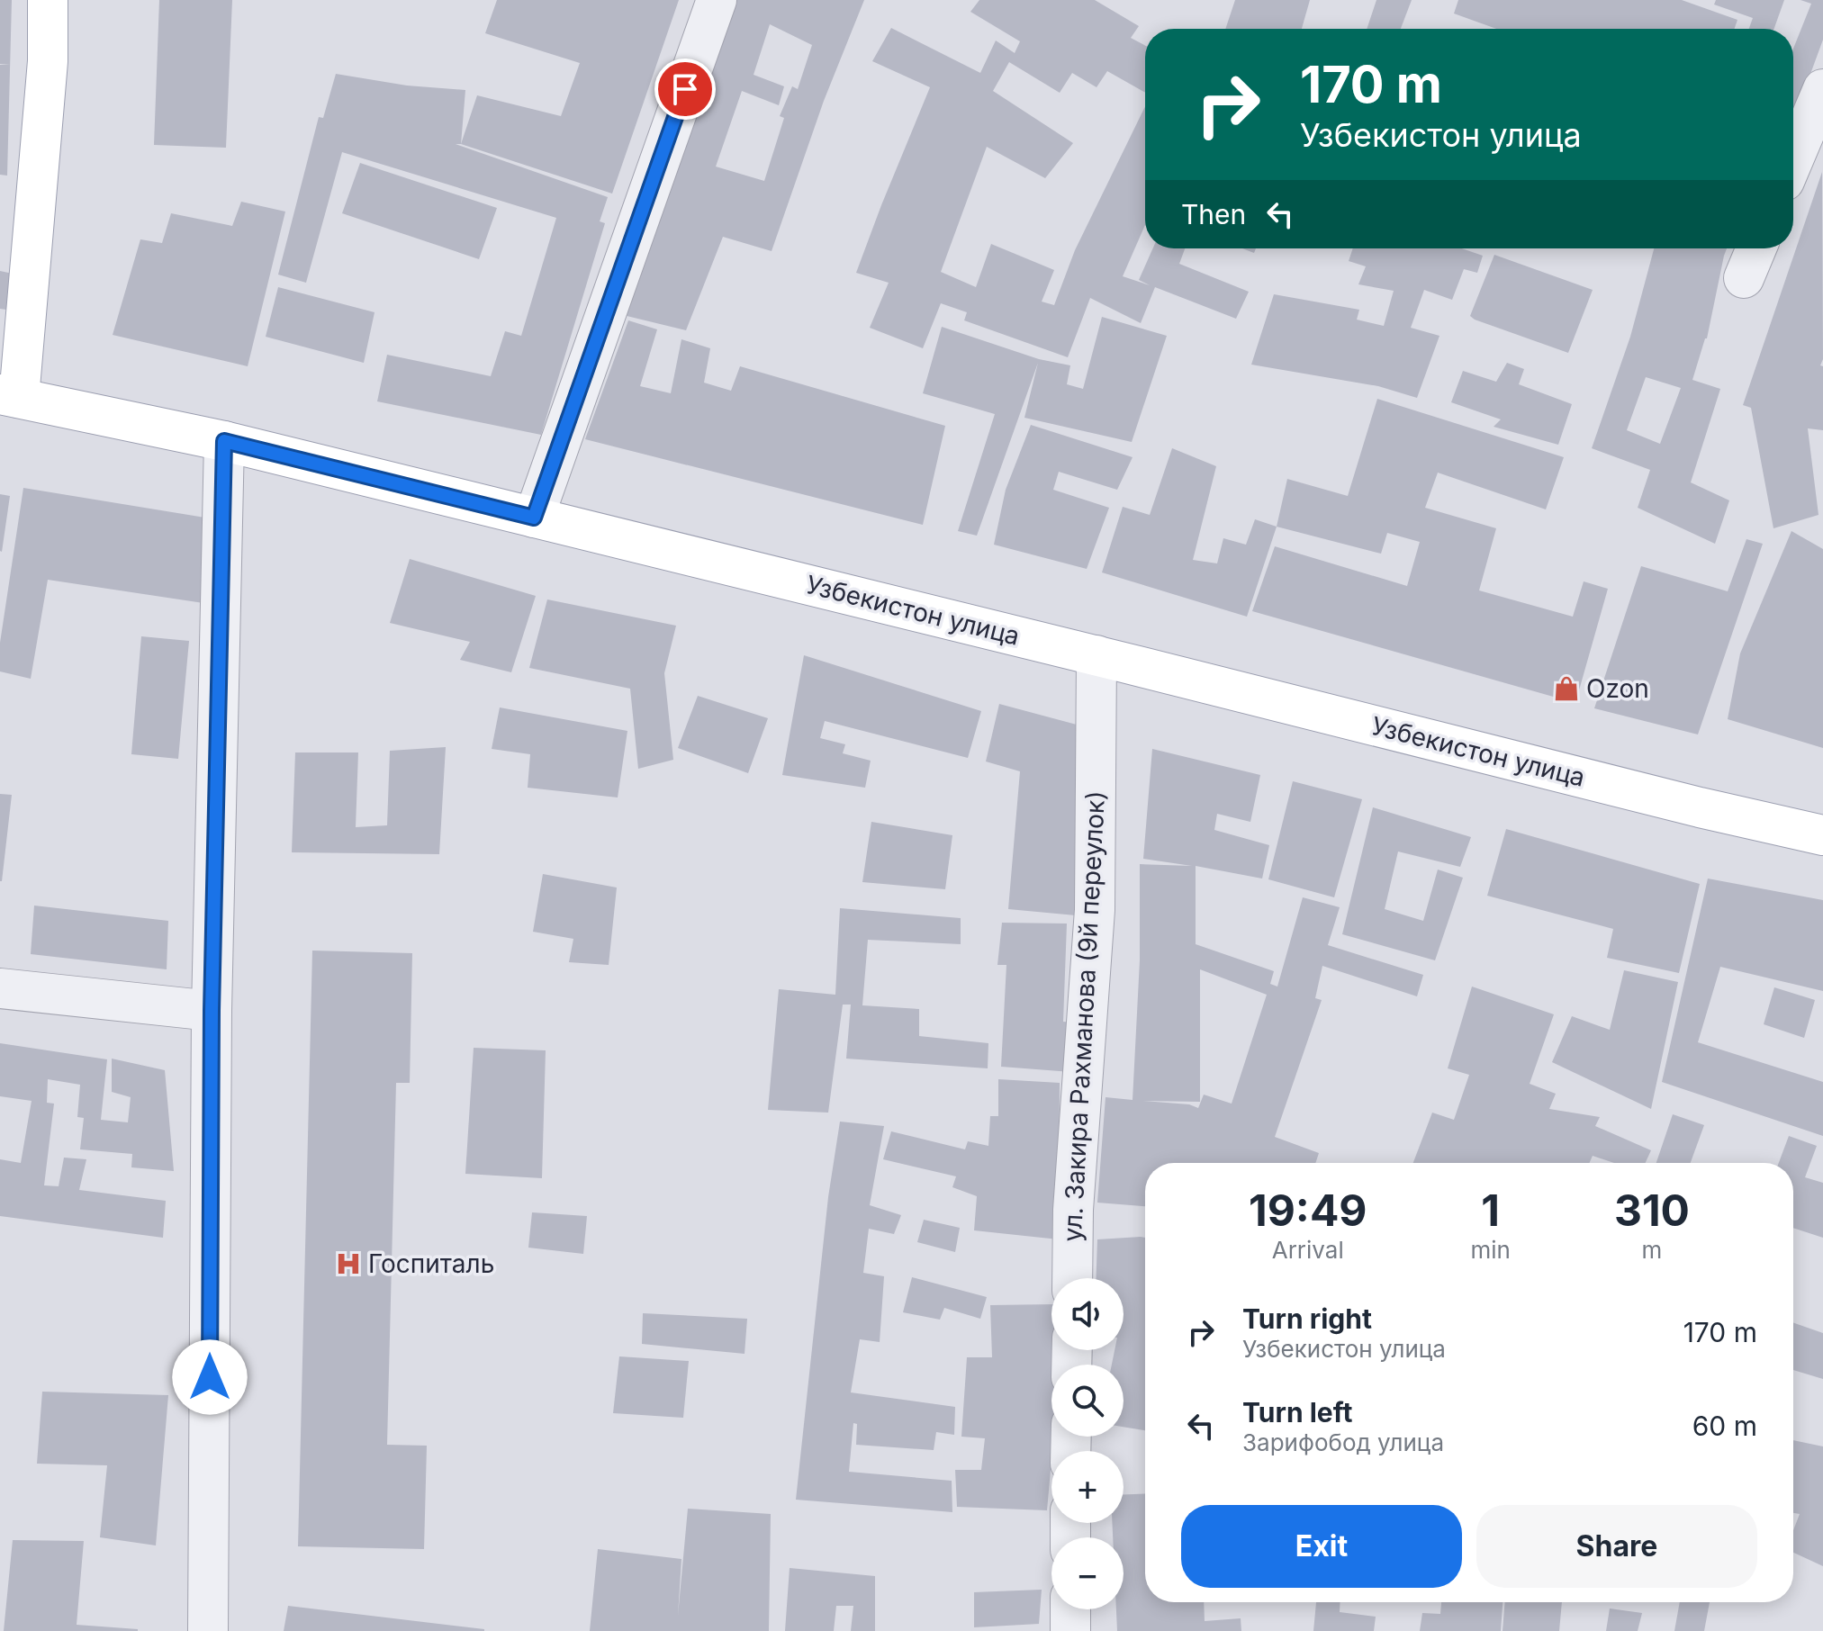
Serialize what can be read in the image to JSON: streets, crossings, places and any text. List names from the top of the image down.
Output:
{
  "streets": {
    "main road": ["Узбекистон улица"],
    "street": ["ул. Закира Рахманова (9й переулок)"]
  },
  "crossings": [
    ["Узбекистон улица", "ул. Закира Рахманова (9й переулок)"]
  ],
  "places": {
    "shop": ["Ozon"],
    "hospital": ["Госпиталь"]
  },
  "page": {
    "turn": ["170 m", "Узбекистон улица"],
    "then": "Then",
    "eta": [
      "19:49",
      "Arrival",
      "1",
      "min",
      "310",
      "m"
    ],
    "map_buttons": ["+", "−"],
    "list": [
      {
        "name": "Turn right",
        "note": "Узбекистон улица",
        "value": "170 m"
      },
      {
        "name": "Turn left",
        "note": "Зарифобод улица",
        "value": "60 m"
      }
    ],
    "buttons": ["Exit", "Share"]
  }
}
